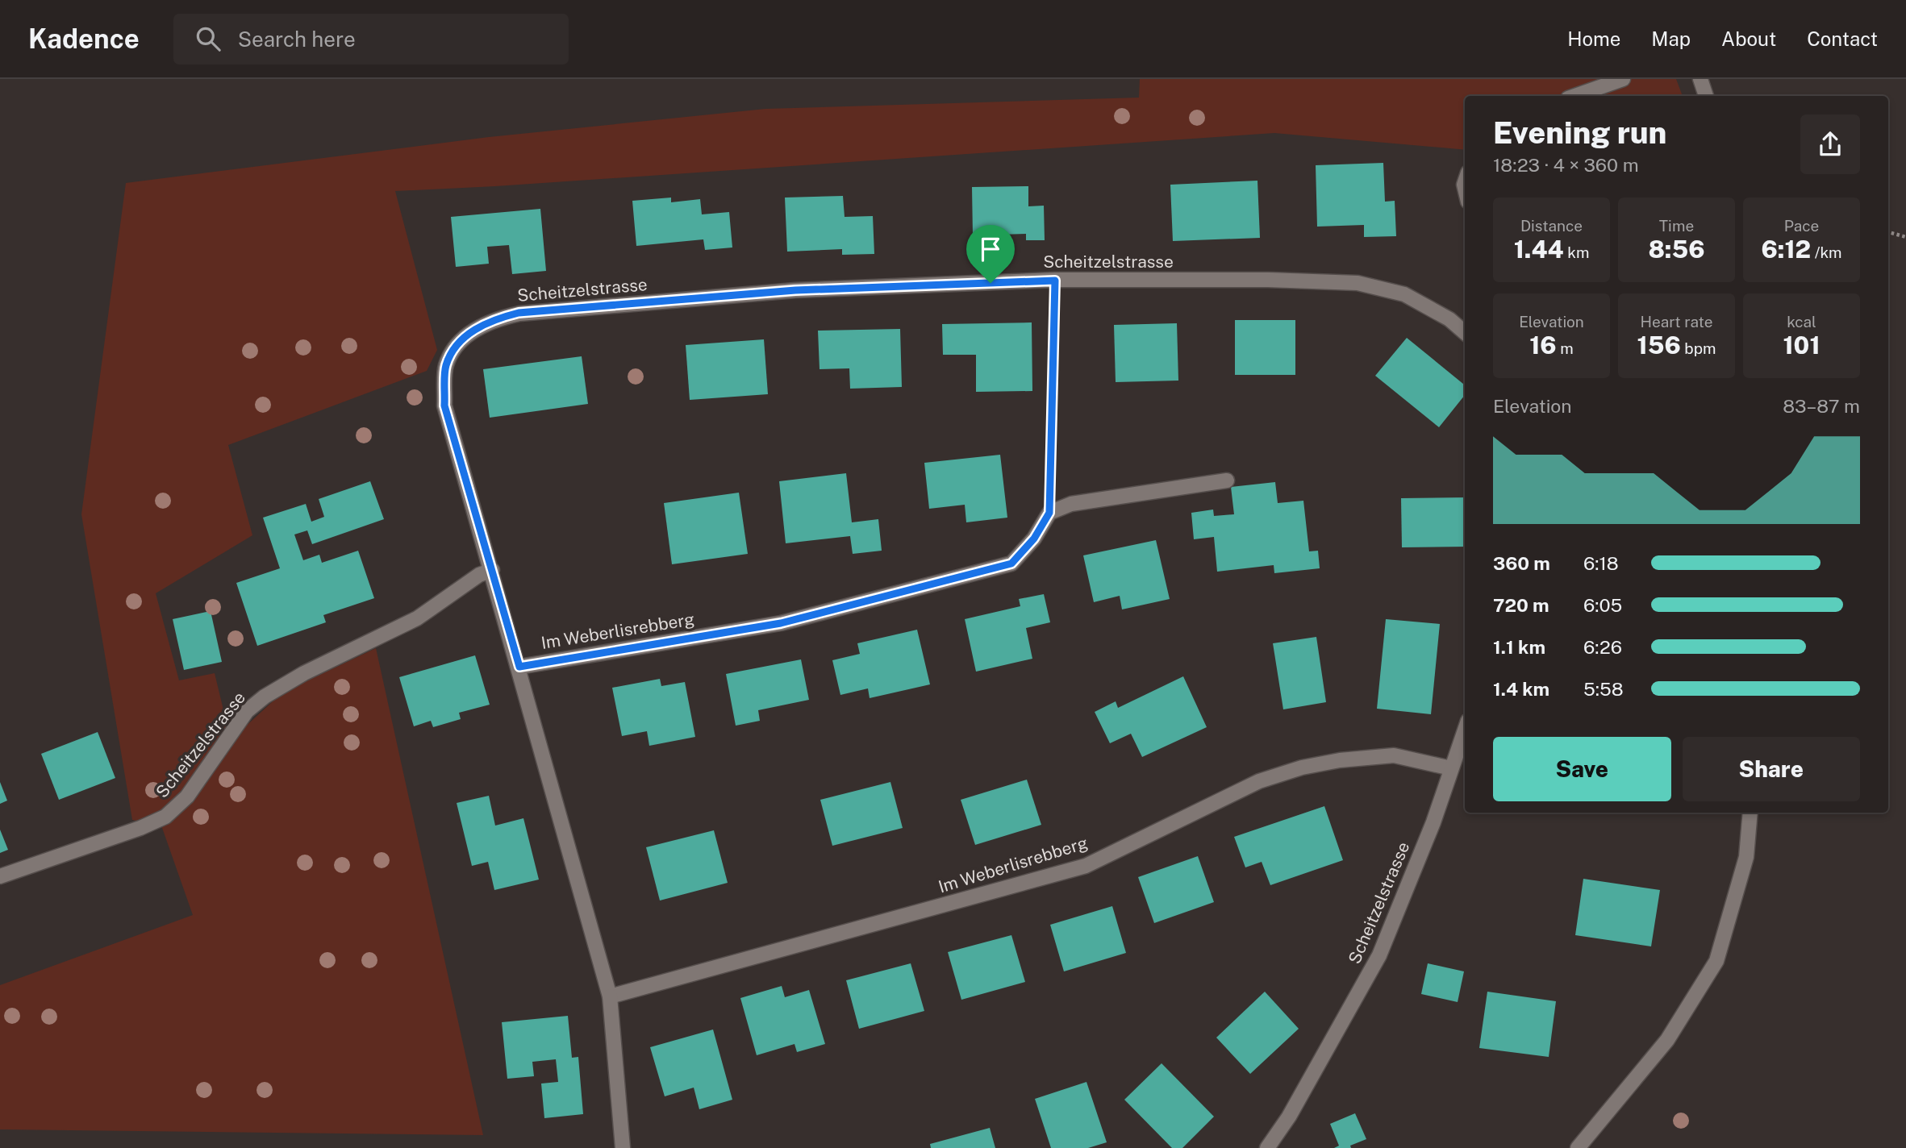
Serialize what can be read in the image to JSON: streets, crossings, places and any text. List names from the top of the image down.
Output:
{
  "streets": {
    "street": ["Scheitzelstrasse", "Im Weberlisrebberg"]
  },
  "crossings": [
    ["Scheitzelstrasse", "Im Weberlisrebberg"]
  ],
  "page": {
    "header": "Kadence",
    "search": "Search here",
    "nav": [
      "Home",
      "Map",
      "About",
      "Contact"
    ],
    "heading": ["Evening run", "18:23 · 4 × 360 m"],
    "stats": [
      ["Distance", "1.44 km"],
      ["Time", "8:56"],
      ["Pace", "6:12 /km"],
      ["Elevation", "16 m"],
      ["Heart rate", "156 bpm"],
      ["kcal", "101"]
    ],
    "chart": ["Elevation", "83–87 m"],
    "list": [
      {
        "name": "360 m",
        "note": "6:18"
      },
      {
        "name": "720 m",
        "note": "6:05"
      },
      {
        "name": "1.1 km",
        "note": "6:26"
      },
      {
        "name": "1.4 km",
        "note": "5:58"
      }
    ],
    "buttons": ["Save", "Share"]
  }
}
